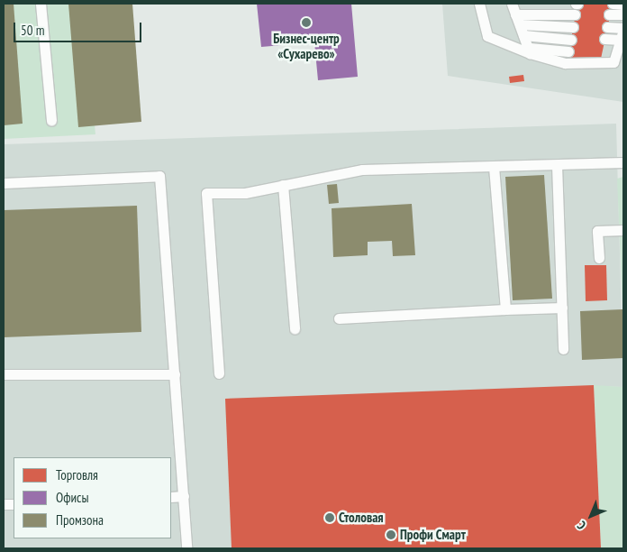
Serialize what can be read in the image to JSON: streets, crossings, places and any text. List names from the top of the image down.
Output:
{
  "places": ["Бизнес-центр «Сухарево»", "Столовая", "Профи Смарт"],
  "legend": ["Торговля", "Офисы", "Промзона"],
  "scale_bar": "50 m",
  "north": "bottom left"
}
